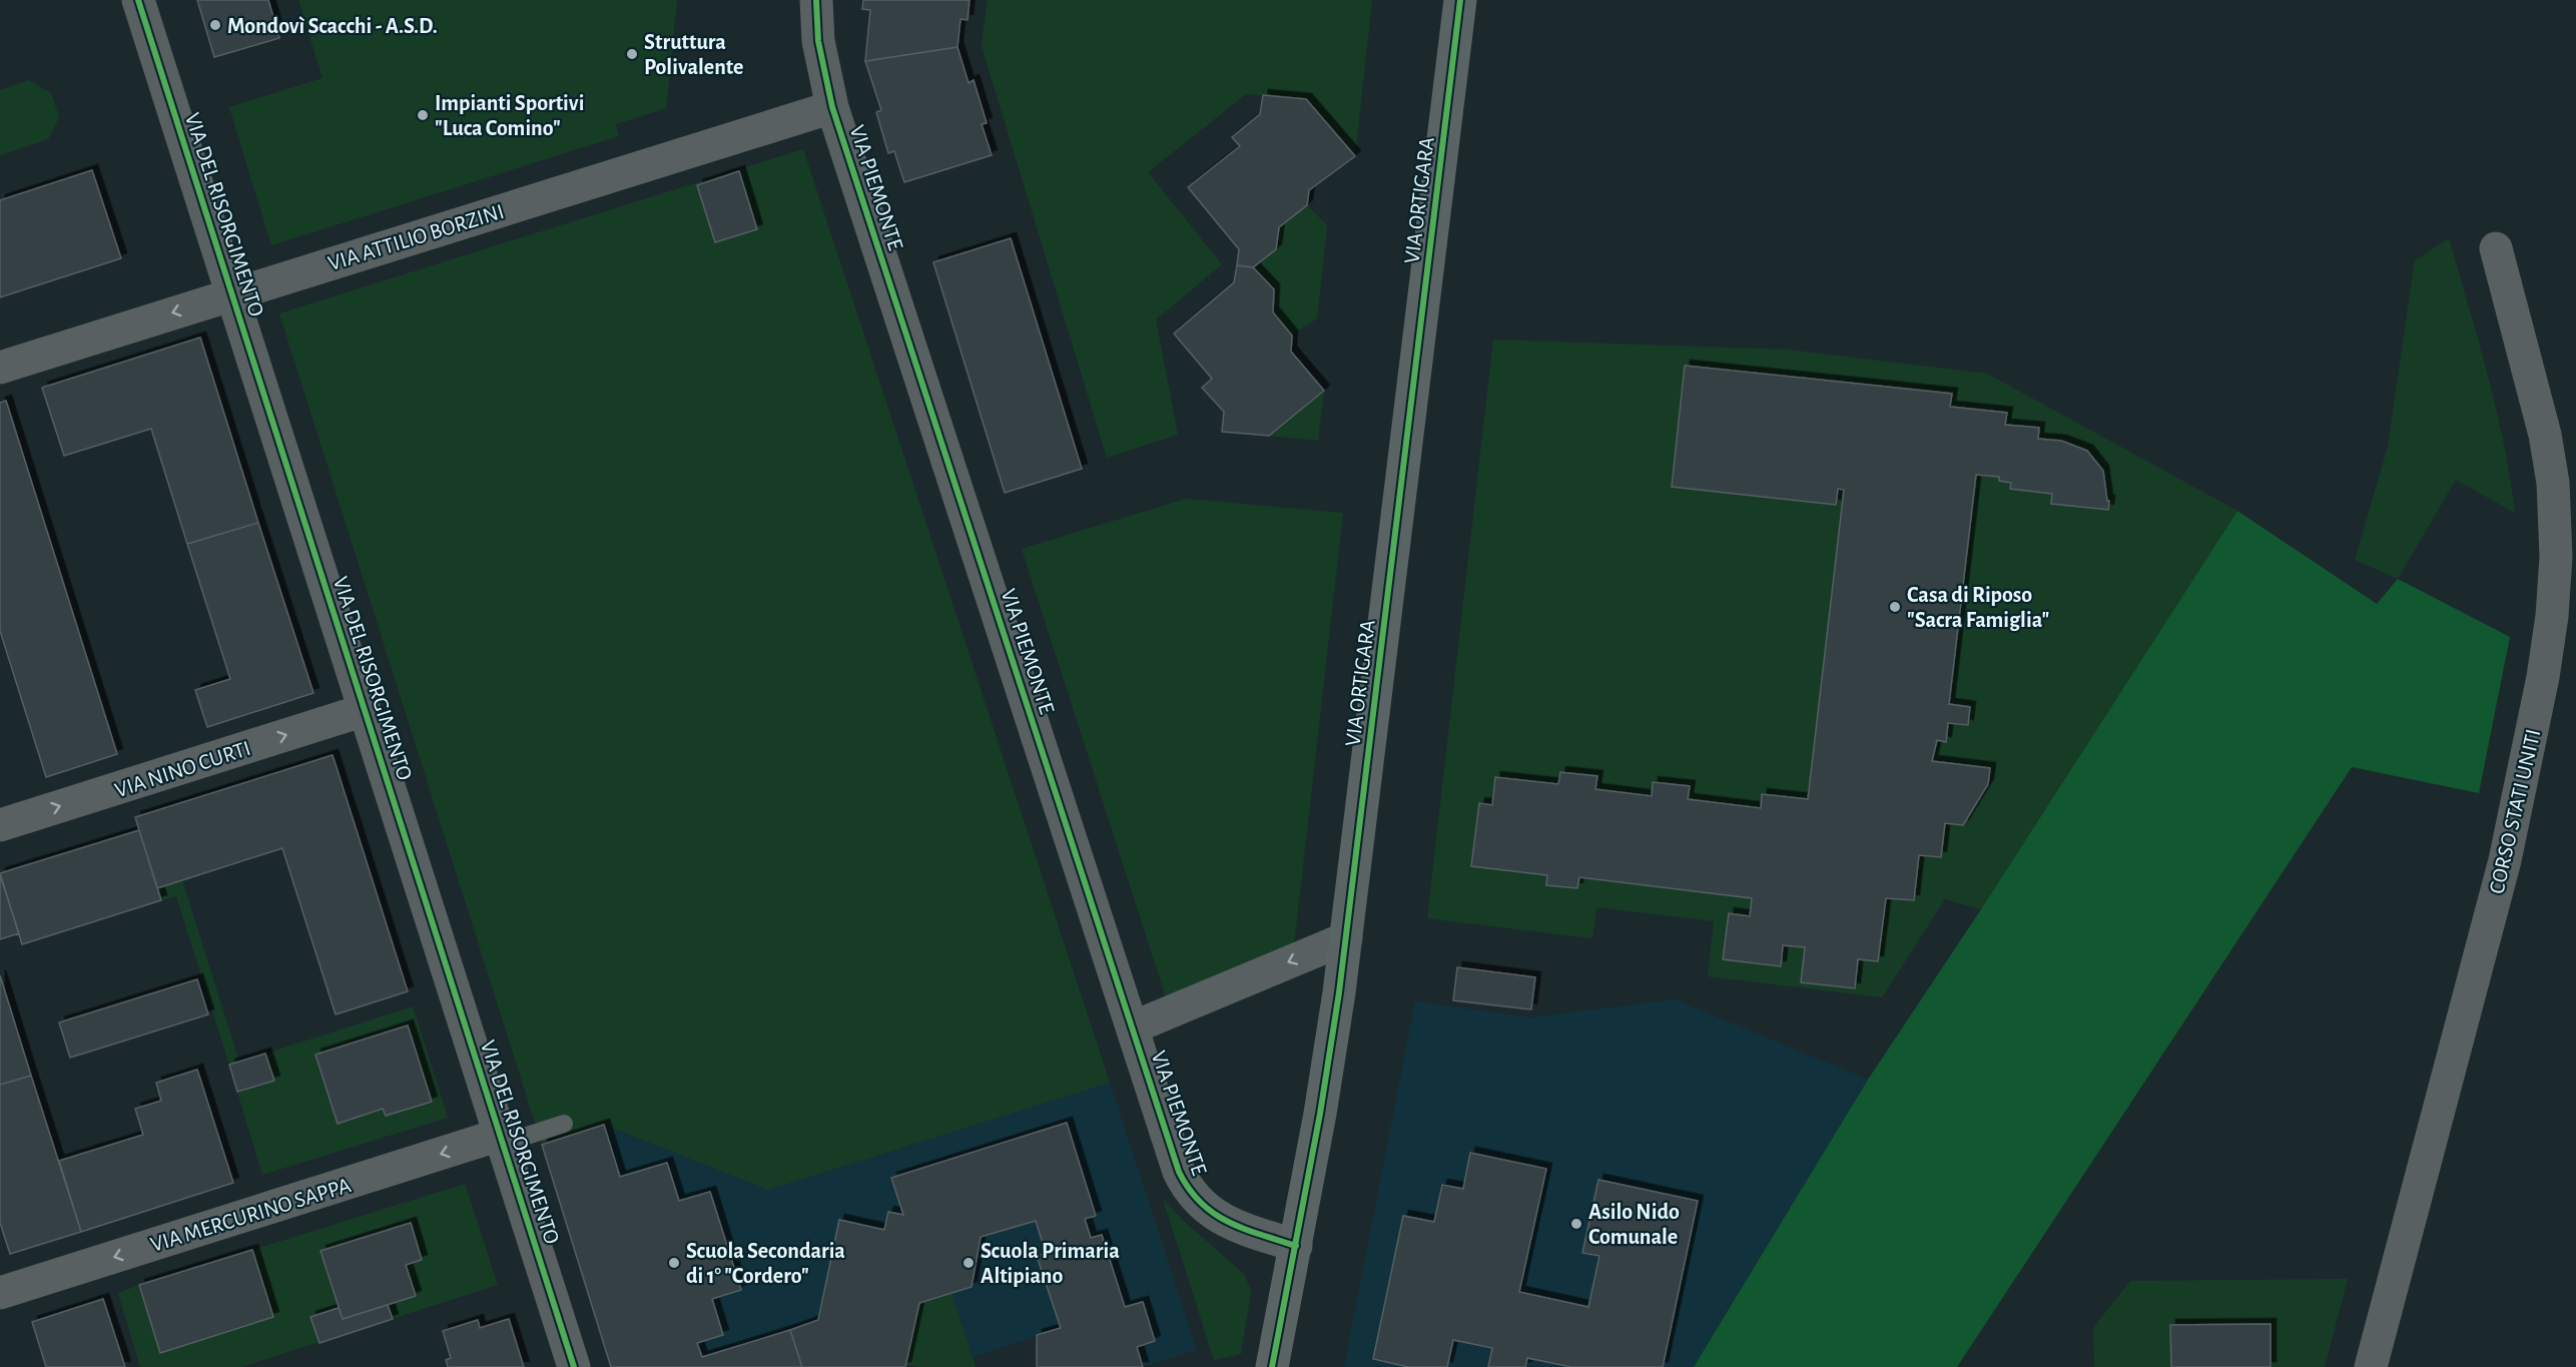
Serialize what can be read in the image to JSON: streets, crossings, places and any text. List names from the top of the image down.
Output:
{
  "streets": {
    "street": [
      "VIA PIEMONTE",
      "VIA ORTIGARA",
      "VIA DEL RISORGIMENTO",
      "VIA ATTILIO BORZINI",
      "VIA NINO CURTI",
      "CORSO STATI UNITI",
      "VIA MERCURINO SAPPA"
    ]
  },
  "crossings": [
    ["VIA PIEMONTE", "VIA ORTIGARA"],
    ["VIA PIEMONTE", "VIA ATTILIO BORZINI"],
    ["VIA DEL RISORGIMENTO", "VIA ATTILIO BORZINI"],
    ["VIA DEL RISORGIMENTO", "VIA NINO CURTI"],
    ["VIA DEL RISORGIMENTO", "VIA MERCURINO SAPPA"]
  ],
  "one_way": ["VIA NINO CURTI", "VIA MERCURINO SAPPA"],
  "places": [
    "Mondovì Scacchi - A.S.D.",
    "Struttura Polivalente",
    "Impianti Sportivi \"Luca Comino\"",
    "Casa di Riposo \"Sacra Famiglia\"",
    "Asilo Nido Comunale",
    "Scuola Secondaria di 1° \"Cordero\"",
    "Scuola Primaria Altipiano"
  ]
}
